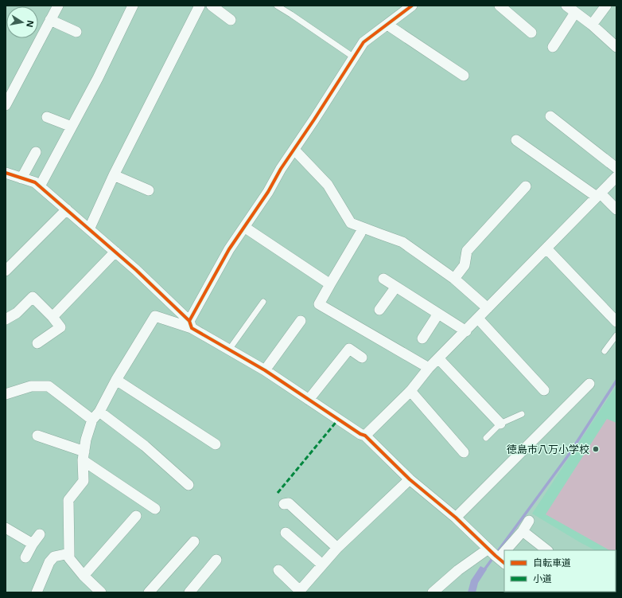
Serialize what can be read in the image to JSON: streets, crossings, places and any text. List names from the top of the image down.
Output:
{
  "places": ["徳島市八万小学校"],
  "legend": ["自転車道", "小道"],
  "north": "right"
}
